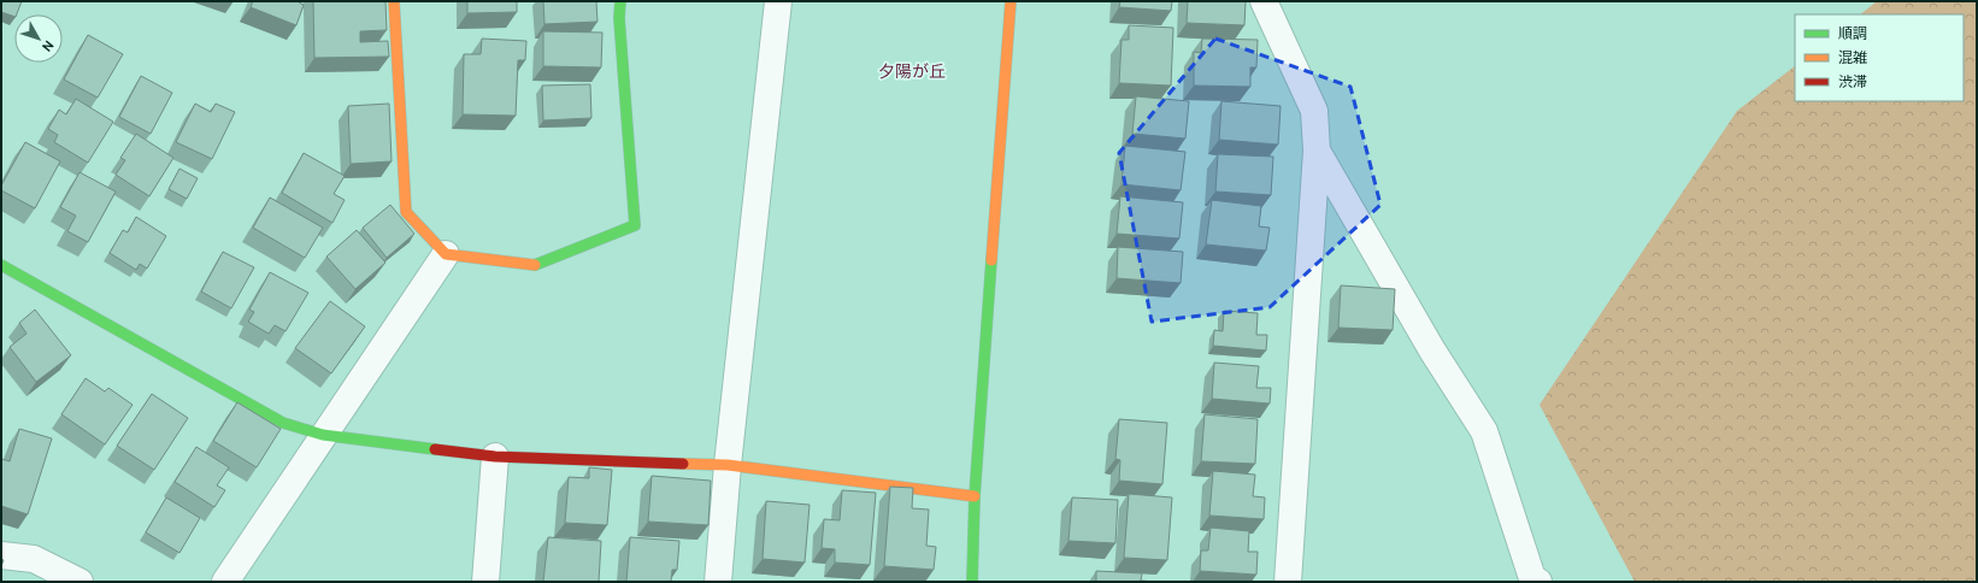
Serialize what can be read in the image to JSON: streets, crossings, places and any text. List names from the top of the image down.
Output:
{
  "districts": ["夕陽が丘"],
  "legend": ["順調", "混雑", "渋滞"],
  "north": "bottom right"
}
